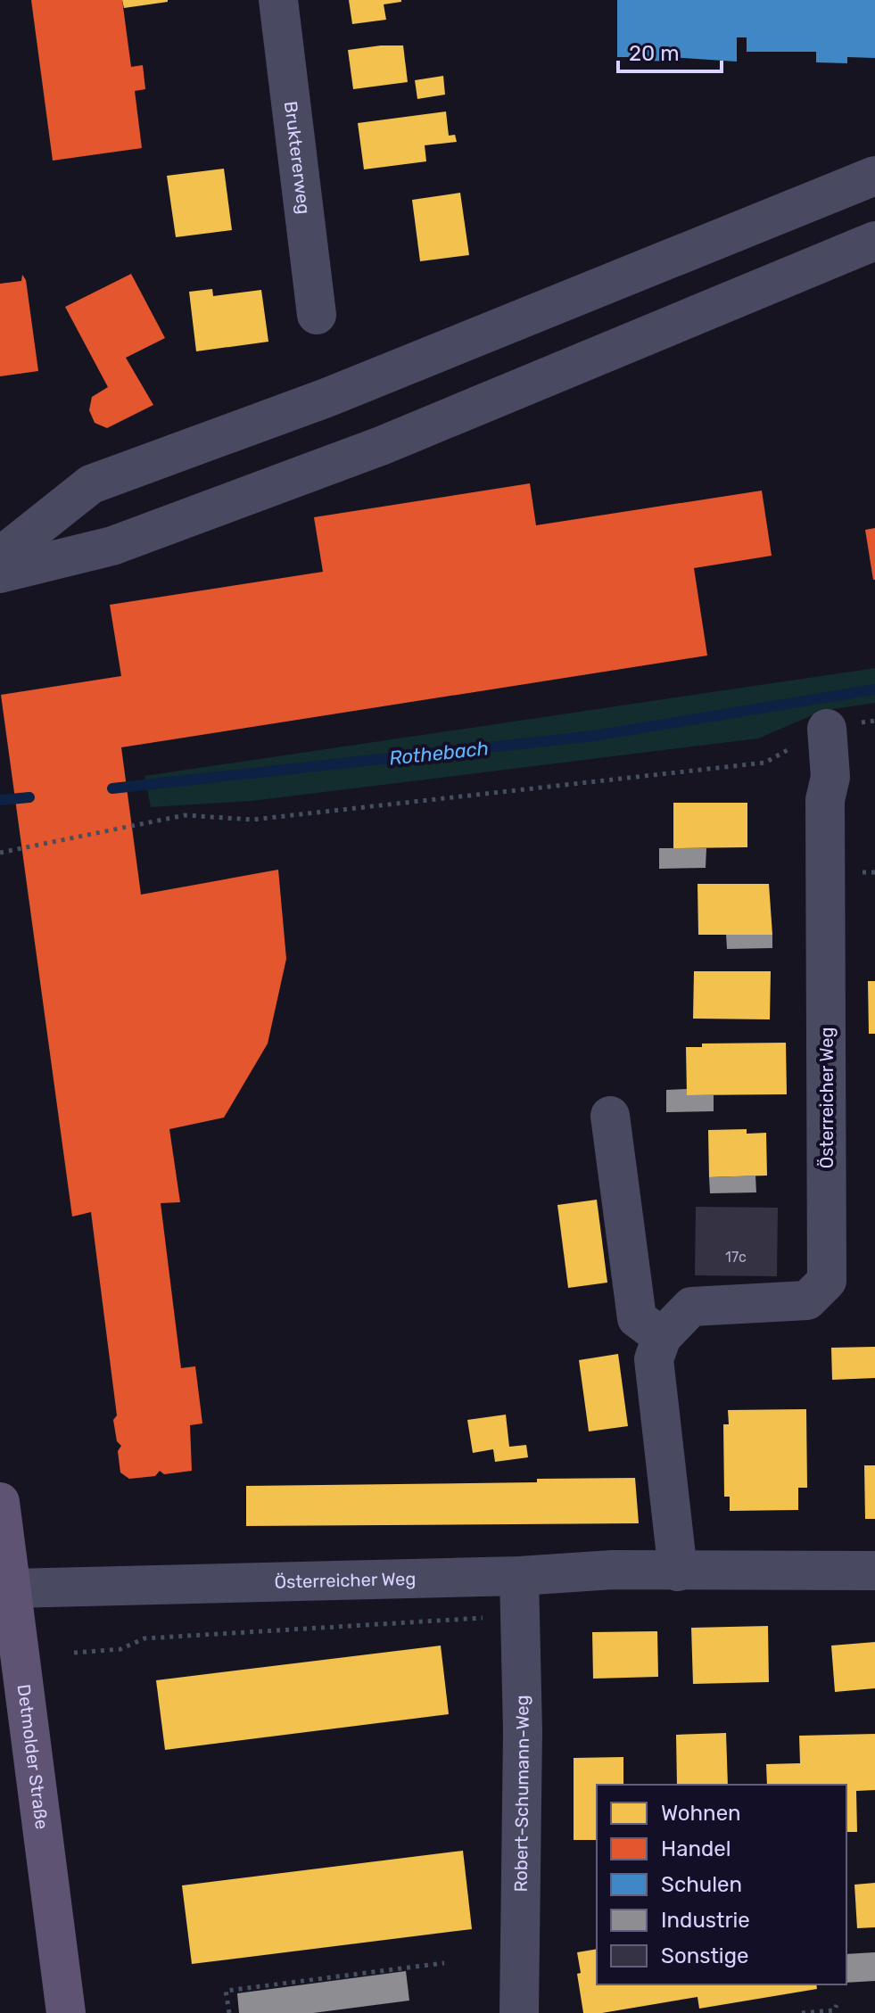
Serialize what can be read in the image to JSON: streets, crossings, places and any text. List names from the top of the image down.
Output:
{
  "streets": {
    "main road": ["Detmolder Straße"],
    "street": ["Bruktererweg", "Österreicher Weg", "Robert-Schumann-Weg"]
  },
  "crossings": [
    ["Österreicher Weg", "Detmolder Straße"],
    ["Österreicher Weg", "Robert-Schumann-Weg"]
  ],
  "water": ["Rothebach"],
  "house_numbers": ["17c"],
  "legend": [
    "Wohnen",
    "Handel",
    "Schulen",
    "Industrie",
    "Sonstige"
  ],
  "scale_bar": "20 m"
}
